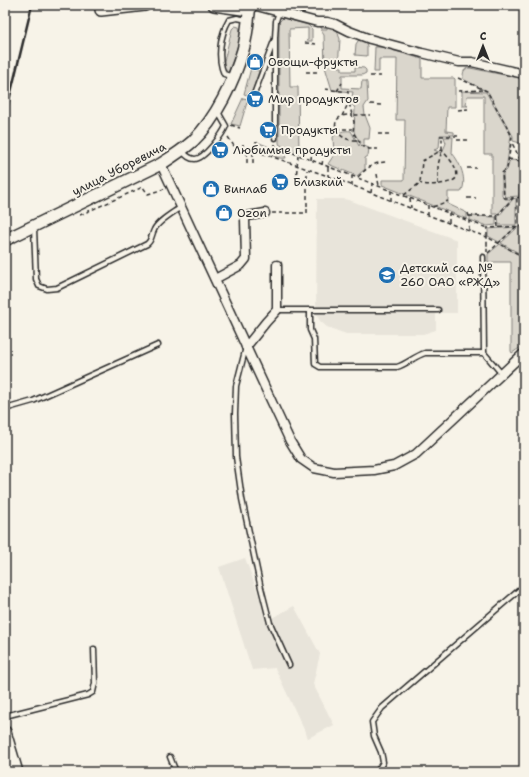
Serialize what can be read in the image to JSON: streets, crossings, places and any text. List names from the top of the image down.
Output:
{
  "streets": {
    "main road": ["улица Уборевича"]
  },
  "places": {
    "shop": ["Овощи-фрукты", "Винлаб", "Ozon"],
    "supermarket": [
      "Мир продуктов",
      "Продукты",
      "Любимые продукты",
      "Близкий"
    ],
    "school or university": ["Детский сад № 260 ОАО «РЖД»"]
  },
  "north": "top"
}
